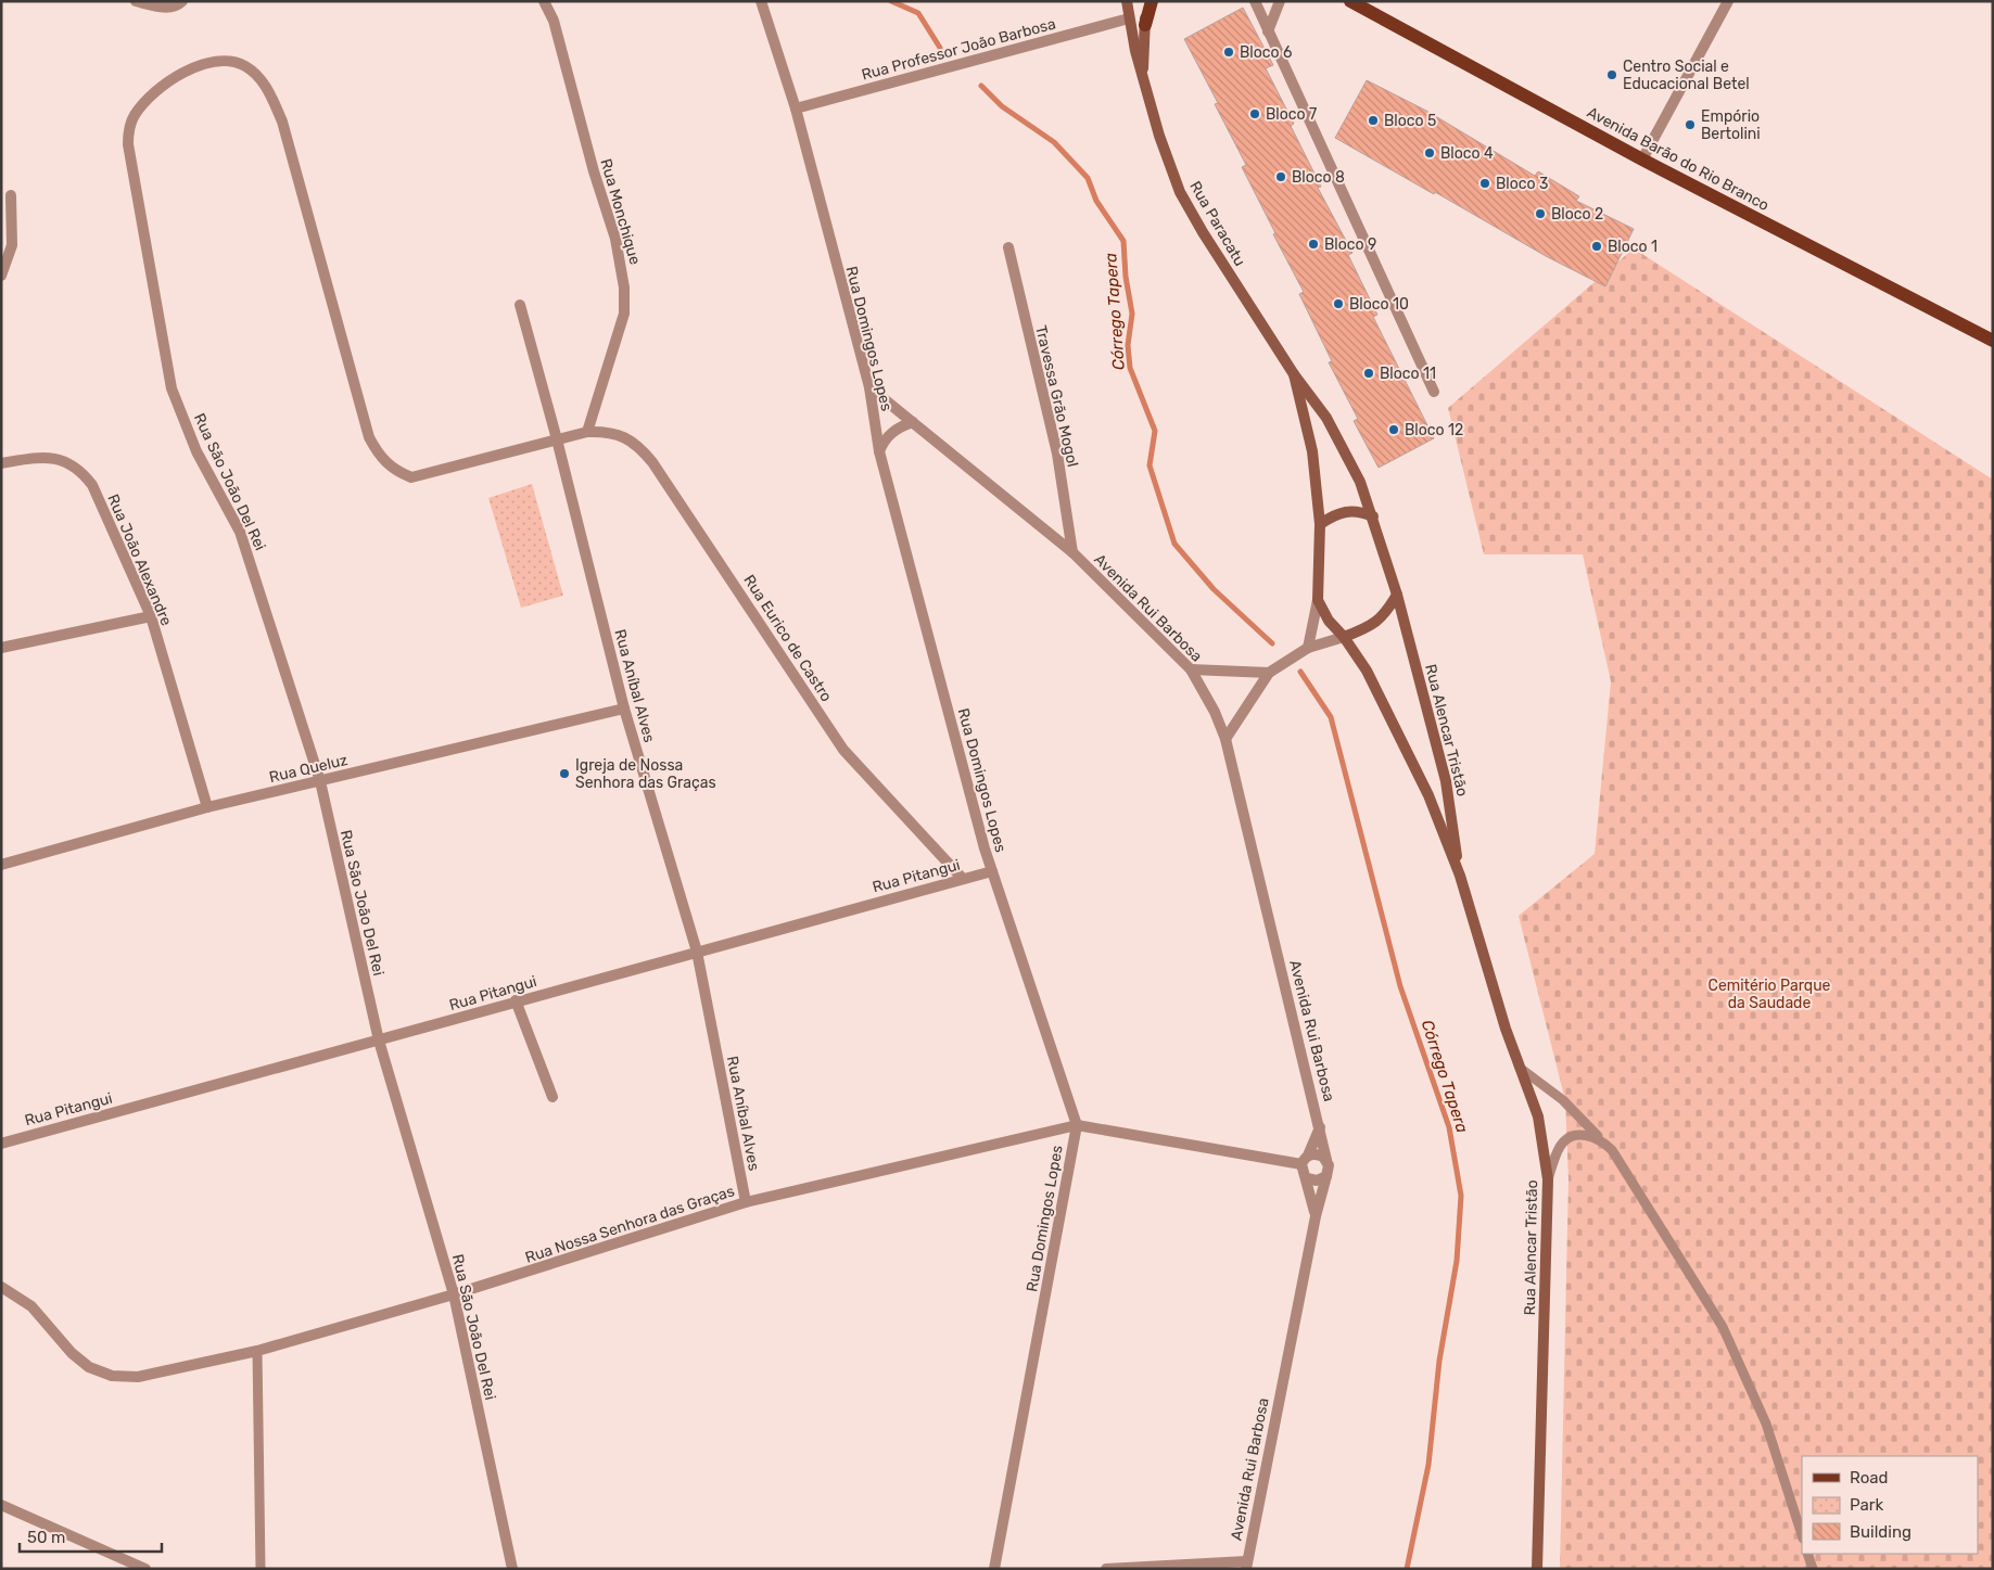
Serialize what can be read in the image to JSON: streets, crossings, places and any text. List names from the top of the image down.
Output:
{
  "streets": {
    "main road": ["Avenida Barão do Rio Branco", "Rua Paracatu", "Rua Alencar Tristão"],
    "street": [
      "Rua Professor João Barbosa",
      "Rua Monchique",
      "Rua Domingos Lopes",
      "Travessa Grão Mogol",
      "Rua São João Del Rei",
      "Rua João Alexandre",
      "Avenida Rui Barbosa",
      "Rua Eurico de Castro",
      "Rua Aníbal Alves",
      "Rua Queluz",
      "Rua Pitangui",
      "Rua Nossa Senhora das Graças"
    ]
  },
  "crossings": [
    ["Rua Professor João Barbosa", "Rua Paracatu"],
    ["Rua Professor João Barbosa", "Rua Domingos Lopes"],
    ["Rua Monchique", "Rua São João Del Rei"],
    ["Rua Monchique", "Rua Eurico de Castro"],
    ["Rua Paracatu", "Rua Alencar Tristão"],
    ["Rua Domingos Lopes", "Avenida Rui Barbosa"],
    ["Rua Domingos Lopes", "Rua Pitangui"],
    ["Rua Domingos Lopes", "Rua Nossa Senhora das Graças"],
    ["Travessa Grão Mogol", "Avenida Rui Barbosa"],
    ["Rua São João Del Rei", "Rua Eurico de Castro"],
    ["Rua São João Del Rei", "Rua Aníbal Alves"],
    ["Rua São João Del Rei", "Rua Queluz"],
    ["Rua São João Del Rei", "Rua Pitangui"],
    ["Rua São João Del Rei", "Rua Nossa Senhora das Graças"],
    ["Rua João Alexandre", "Rua Queluz"],
    ["Avenida Rui Barbosa", "Rua Nossa Senhora das Graças"],
    ["Rua Eurico de Castro", "Rua Pitangui"],
    ["Rua Aníbal Alves", "Rua Queluz"],
    ["Rua Aníbal Alves", "Rua Pitangui"],
    ["Rua Aníbal Alves", "Rua Nossa Senhora das Graças"]
  ],
  "water": ["Córrego Tapera"],
  "parks": ["Cemitério Parque da Saudade"],
  "places": [
    "Bloco 6",
    "Centro Social e Educacional Betel",
    "Bloco 7",
    "Bloco 5",
    "Empório Bertolini",
    "Bloco 4",
    "Bloco 8",
    "Bloco 3",
    "Bloco 2",
    "Bloco 9",
    "Bloco 1",
    "Bloco 10",
    "Bloco 11",
    "Bloco 12",
    "Igreja de Nossa Senhora das Graças"
  ],
  "legend": ["Road", "Park", "Building"],
  "scale_bar": "50 m"
}
